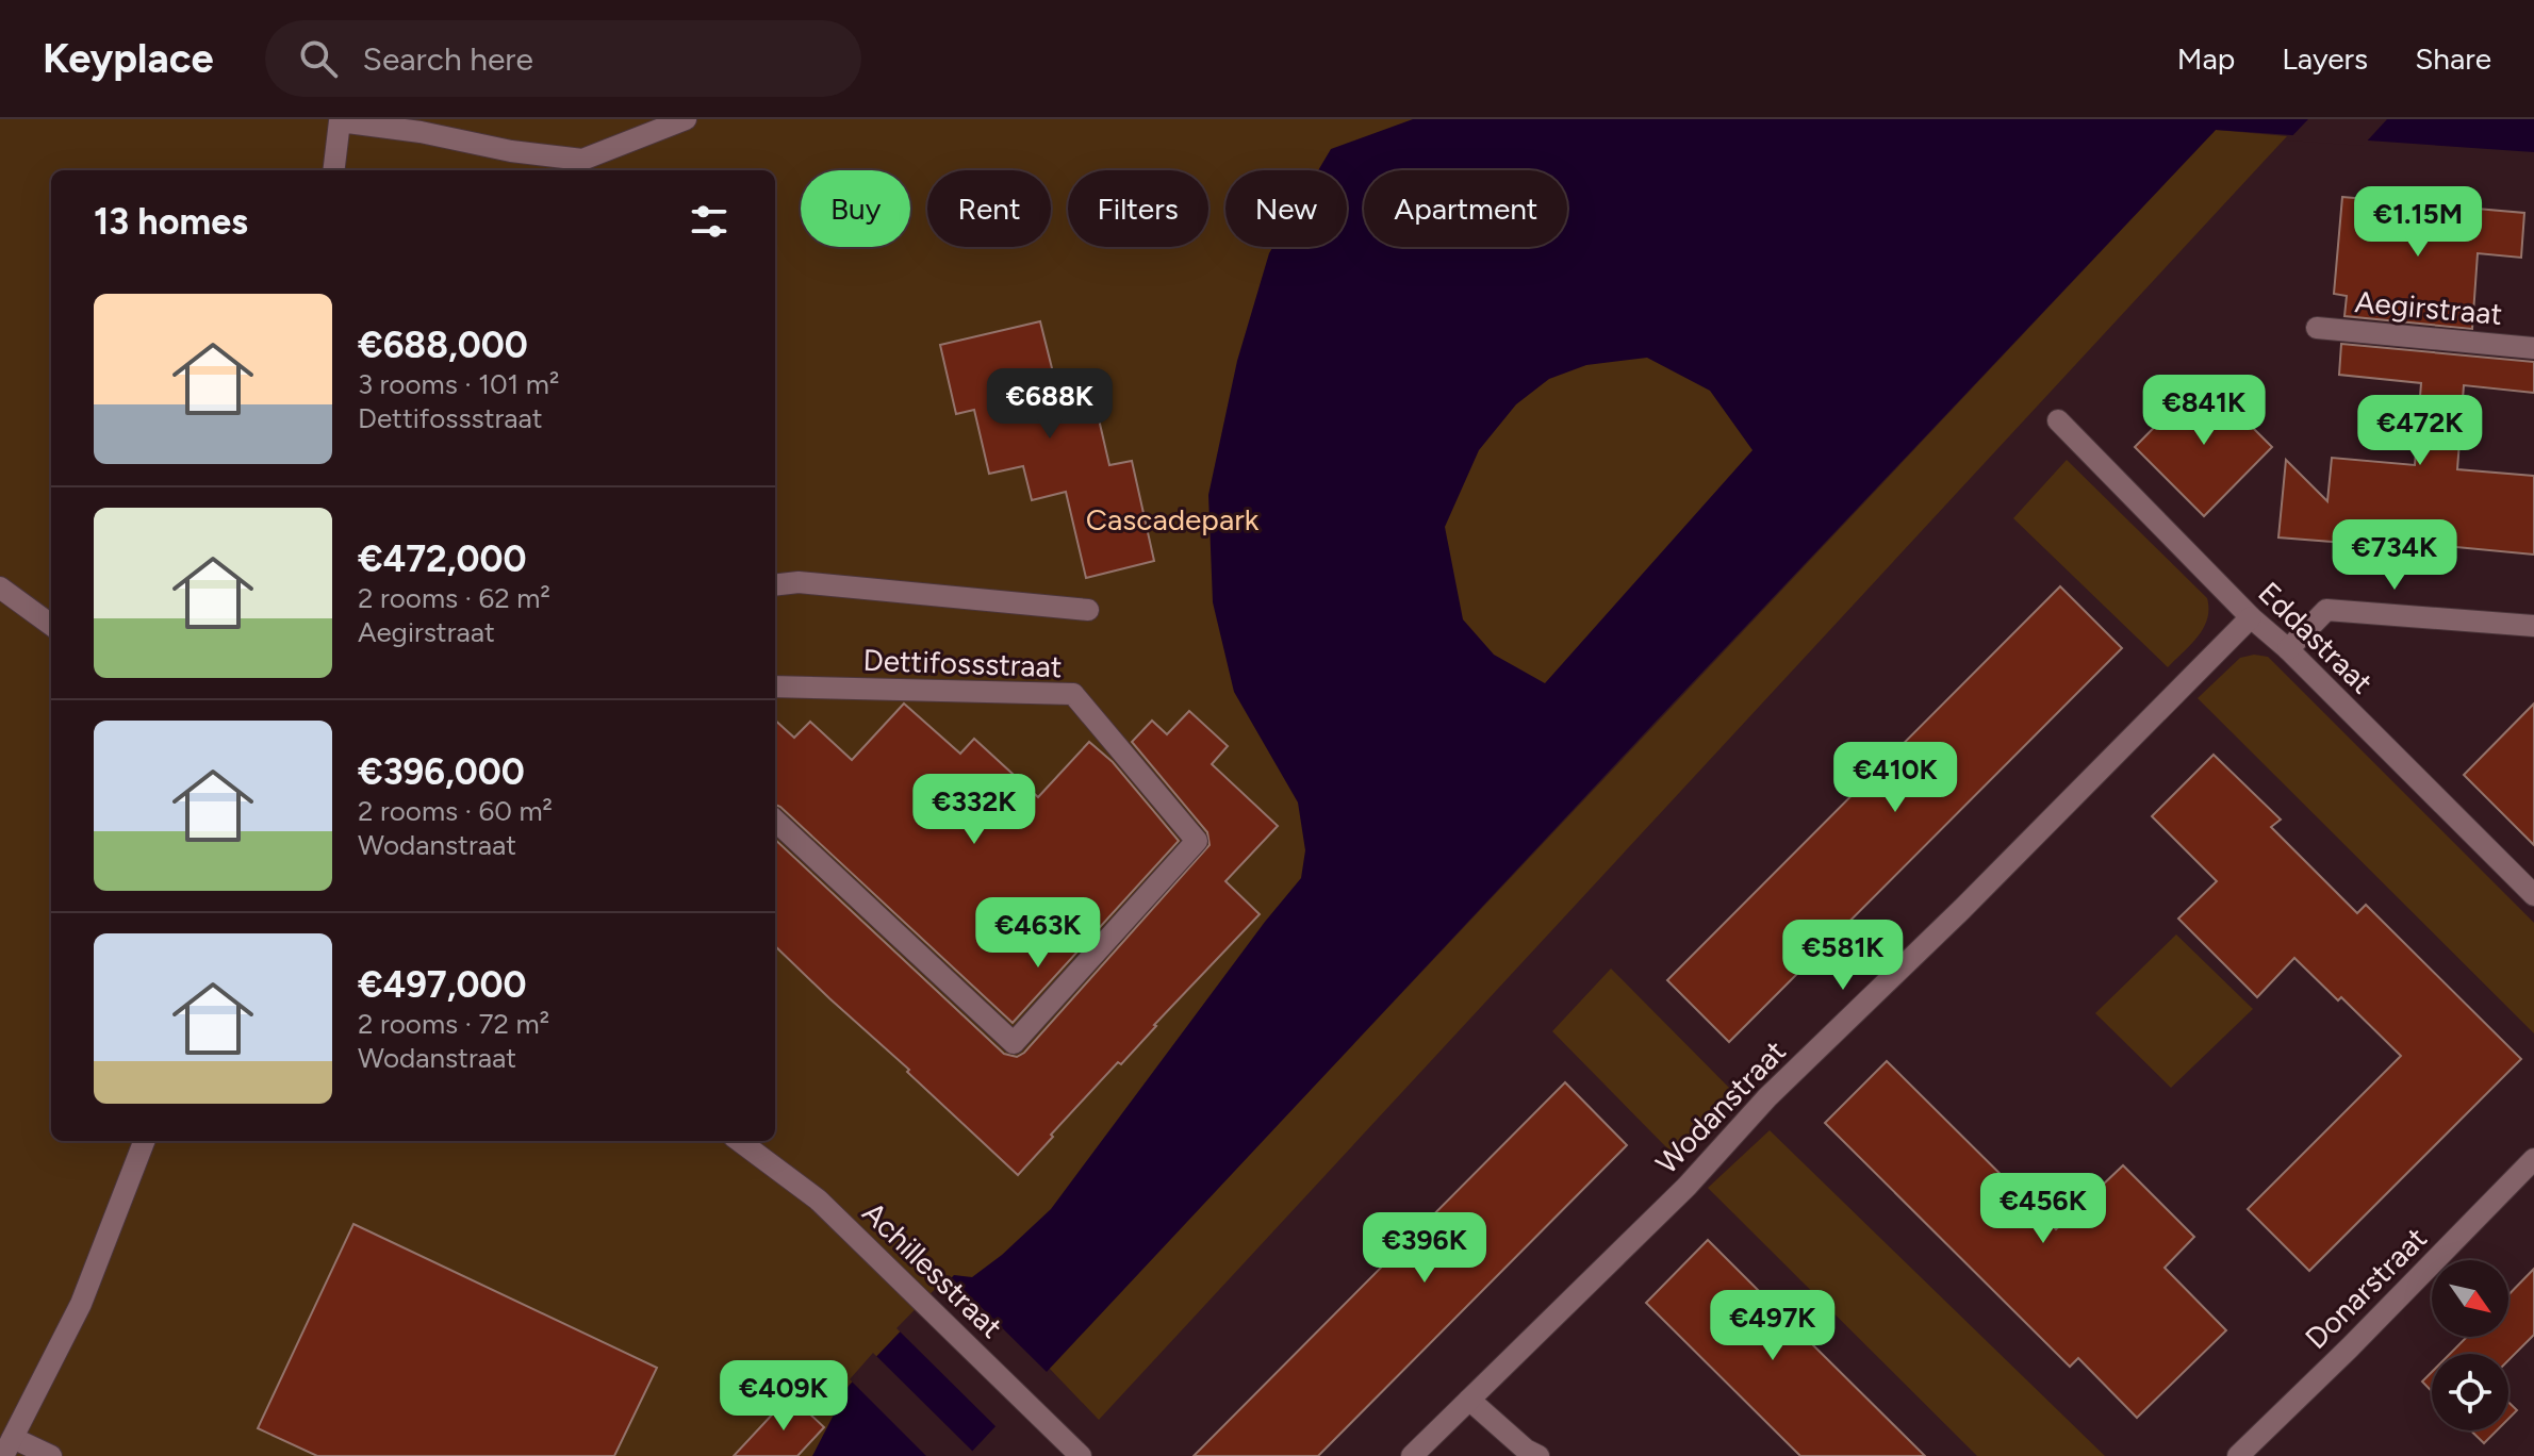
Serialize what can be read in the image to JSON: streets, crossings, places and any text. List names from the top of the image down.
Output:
{
  "streets": {
    "street": [
      "Aegirstraat",
      "Eddastraat",
      "Dettifossstraat",
      "Wodanstraat",
      "Achillesstraat",
      "Donarstraat"
    ]
  },
  "crossings": [
    ["Eddastraat", "Wodanstraat"]
  ],
  "parks": ["Cascadepark"],
  "north": "bottom right",
  "page": {
    "header": "Keyplace",
    "search": "Search here",
    "nav": ["Map", "Layers", "Share"],
    "chip": [
      "Buy",
      "Rent",
      "Filters",
      "New",
      "Apartment"
    ],
    "heading": "13 homes",
    "price": [
      "€1.15M",
      "€688K",
      "€841K",
      "€472K",
      "€734K",
      "€410K",
      "€332K",
      "€463K",
      "€581K",
      "€456K",
      "€396K",
      "€497K",
      "€409K"
    ],
    "list": [
      {
        "name": "€688,000",
        "note": "3 rooms · 101 m² · Dettifossstraat"
      },
      {
        "name": "€472,000",
        "note": "2 rooms · 62 m² · Aegirstraat"
      },
      {
        "name": "€396,000",
        "note": "2 rooms · 60 m² · Wodanstraat"
      },
      {
        "name": "€497,000",
        "note": "2 rooms · 72 m² · Wodanstraat"
      }
    ]
  }
}
